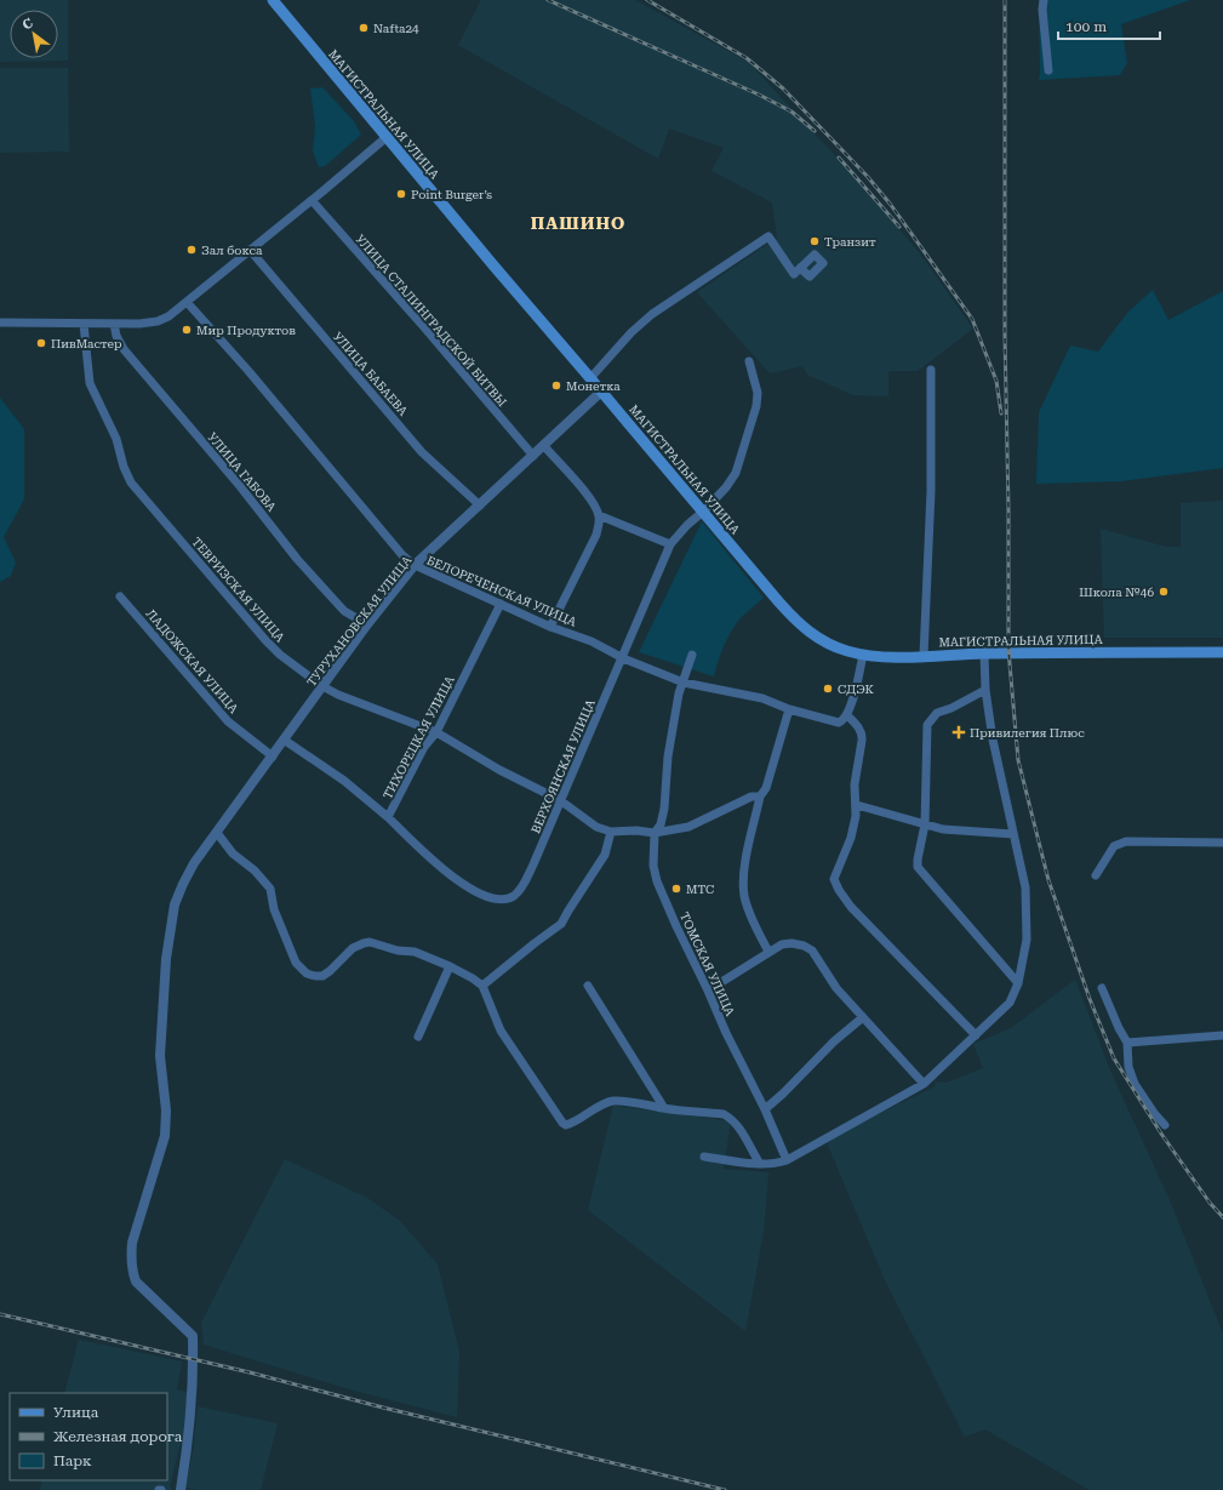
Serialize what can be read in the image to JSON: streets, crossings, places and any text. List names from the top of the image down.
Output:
{
  "streets": {
    "main road": ["МАГИСТРАЛЬНАЯ УЛИЦА"],
    "street": [
      "УЛИЦА СТАЛИНГРАДСКОЙ БИТВЫ",
      "УЛИЦА БАБАЕВА",
      "УЛИЦА ГАБОВА",
      "ТЕВРИЗСКАЯ УЛИЦА",
      "БЕЛОРЕЧЕНСКАЯ УЛИЦА",
      "ТУРУХАНОВСКАЯ УЛИЦА",
      "ЛАДОЖСКАЯ УЛИЦА",
      "ТИХОРЕЦКАЯ УЛИЦА",
      "ВЕРХОЯНСКАЯ УЛИЦА",
      "ТОМСКАЯ УЛИЦА"
    ]
  },
  "crossings": [
    ["МАГИСТРАЛЬНАЯ УЛИЦА", "ТУРУХАНОВСКАЯ УЛИЦА"],
    ["МАГИСТРАЛЬНАЯ УЛИЦА", "ВЕРХОЯНСКАЯ УЛИЦА"],
    ["УЛИЦА СТАЛИНГРАДСКОЙ БИТВЫ", "ТУРУХАНОВСКАЯ УЛИЦА"],
    ["УЛИЦА БАБАЕВА", "ТУРУХАНОВСКАЯ УЛИЦА"],
    ["УЛИЦА ГАБОВА", "ТУРУХАНОВСКАЯ УЛИЦА"],
    ["ТЕВРИЗСКАЯ УЛИЦА", "ТУРУХАНОВСКАЯ УЛИЦА"],
    ["ТЕВРИЗСКАЯ УЛИЦА", "ТИХОРЕЦКАЯ УЛИЦА"],
    ["ТЕВРИЗСКАЯ УЛИЦА", "ВЕРХОЯНСКАЯ УЛИЦА"],
    ["ТЕВРИЗСКАЯ УЛИЦА", "ТОМСКАЯ УЛИЦА"],
    ["БЕЛОРЕЧЕНСКАЯ УЛИЦА", "ТУРУХАНОВСКАЯ УЛИЦА"],
    ["БЕЛОРЕЧЕНСКАЯ УЛИЦА", "ТИХОРЕЦКАЯ УЛИЦА"],
    ["БЕЛОРЕЧЕНСКАЯ УЛИЦА", "ВЕРХОЯНСКАЯ УЛИЦА"],
    ["БЕЛОРЕЧЕНСКАЯ УЛИЦА", "ТОМСКАЯ УЛИЦА"],
    ["ТУРУХАНОВСКАЯ УЛИЦА", "ЛАДОЖСКАЯ УЛИЦА"],
    ["ТУРУХАНОВСКАЯ УЛИЦА", "ТИХОРЕЦКАЯ УЛИЦА"],
    ["ТИХОРЕЦКАЯ УЛИЦА", "ВЕРХОЯНСКАЯ УЛИЦА"]
  ],
  "districts": ["ПАШИНО"],
  "places": {
    "other": [
      "Nafta24",
      "Point Burger’s",
      "Транзит",
      "Зал бокса",
      "Мир Продуктов",
      "ПивМастер",
      "Монетка",
      "Школа №46",
      "СДЭК",
      "МТС"
    ],
    "health": ["Привилегия Плюс"]
  },
  "legend": ["Улица", "Железная дорога", "Парк"],
  "scale_bar": "100 m",
  "north": "top left"
}
